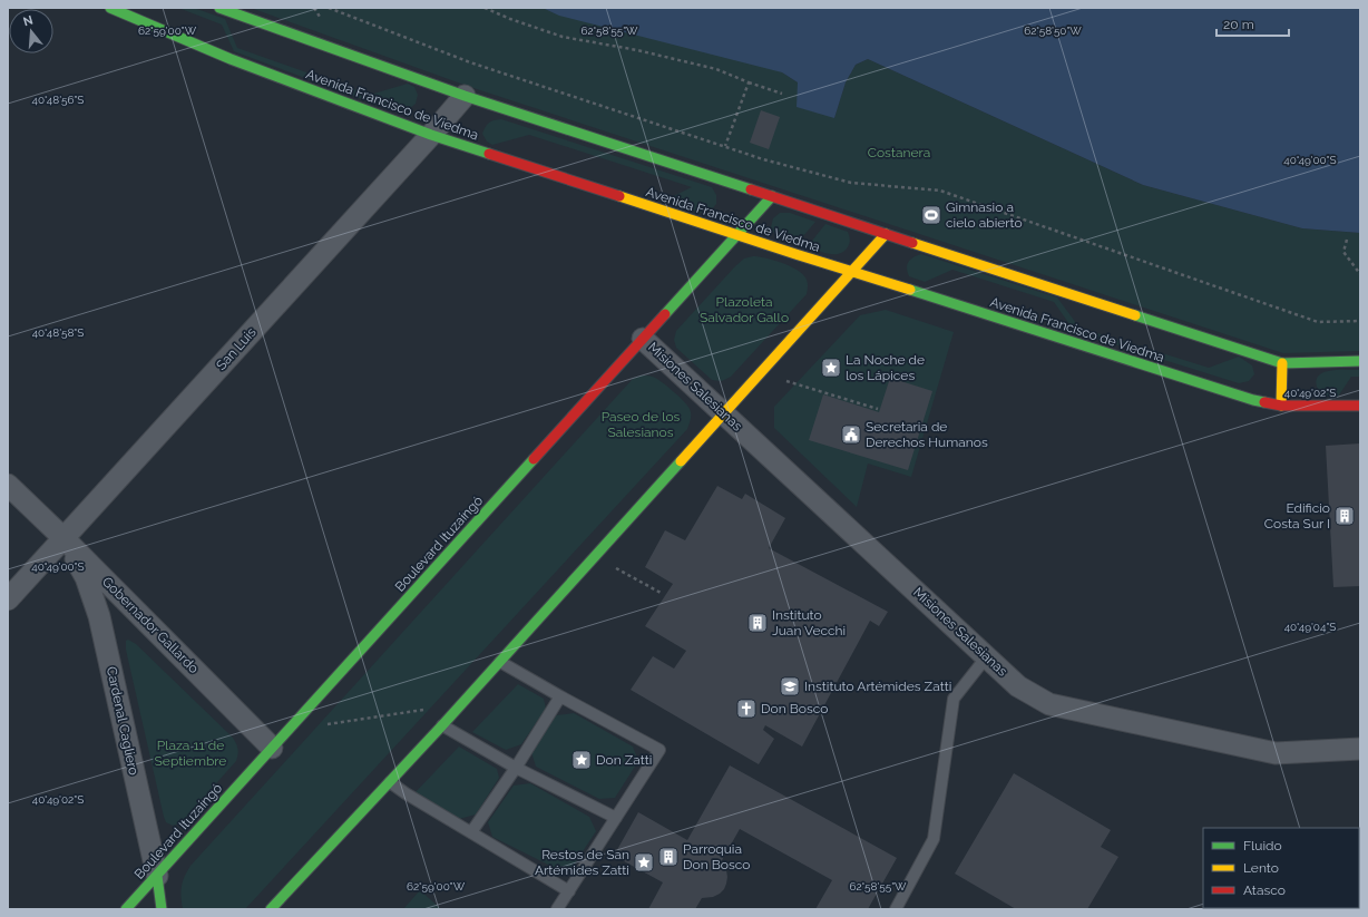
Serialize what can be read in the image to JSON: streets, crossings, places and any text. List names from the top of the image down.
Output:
{
  "streets": {
    "main road": ["Avenida Francisco de Viedma", "Boulevard Ituzaingó", "Cardenal Cagliero"],
    "street": ["San Luis", "Misiones Salesianas", "Gobernador Gallardo"]
  },
  "crossings": [
    ["Avenida Francisco de Viedma", "San Luis"],
    ["Avenida Francisco de Viedma", "Boulevard Ituzaingó"],
    ["San Luis", "Gobernador Gallardo"],
    ["San Luis", "Cardenal Cagliero"],
    ["Misiones Salesianas", "Boulevard Ituzaingó"],
    ["Boulevard Ituzaingó", "Gobernador Gallardo"],
    ["Boulevard Ituzaingó", "Cardenal Cagliero"],
    ["Gobernador Gallardo", "Cardenal Cagliero"]
  ],
  "parks": [
    "Costanera",
    "Plazoleta Salvador Gallo",
    "Paseo de los Salesianos",
    "Plaza 11 de Septiembre"
  ],
  "places": {
    "sports": ["Gimnasio a cielo abierto"],
    "place": ["La Noche de los Lápices", "Don Zatti", "Restos de San Artémides Zatti"],
    "public building": ["Secretaria de Derechos Humanos"],
    "building": ["Edificio Costa Sur I", "Instituto Juan Vecchi", "Parroquia Don Bosco"],
    "school or university": ["Instituto Artémides Zatti"],
    "church": ["Don Bosco"]
  },
  "legend": ["Fluido", "Lento", "Atasco"],
  "scale_bar": "20 m",
  "north": "top",
  "coordinates": [
    "62°59'00\"W",
    "62°58'55\"W",
    "62°58'50\"W",
    "40°48'56\"S",
    "40°49'00\"S",
    "40°48'58\"S",
    "40°49'02\"S",
    "40°49'04\"S"
  ]
}
